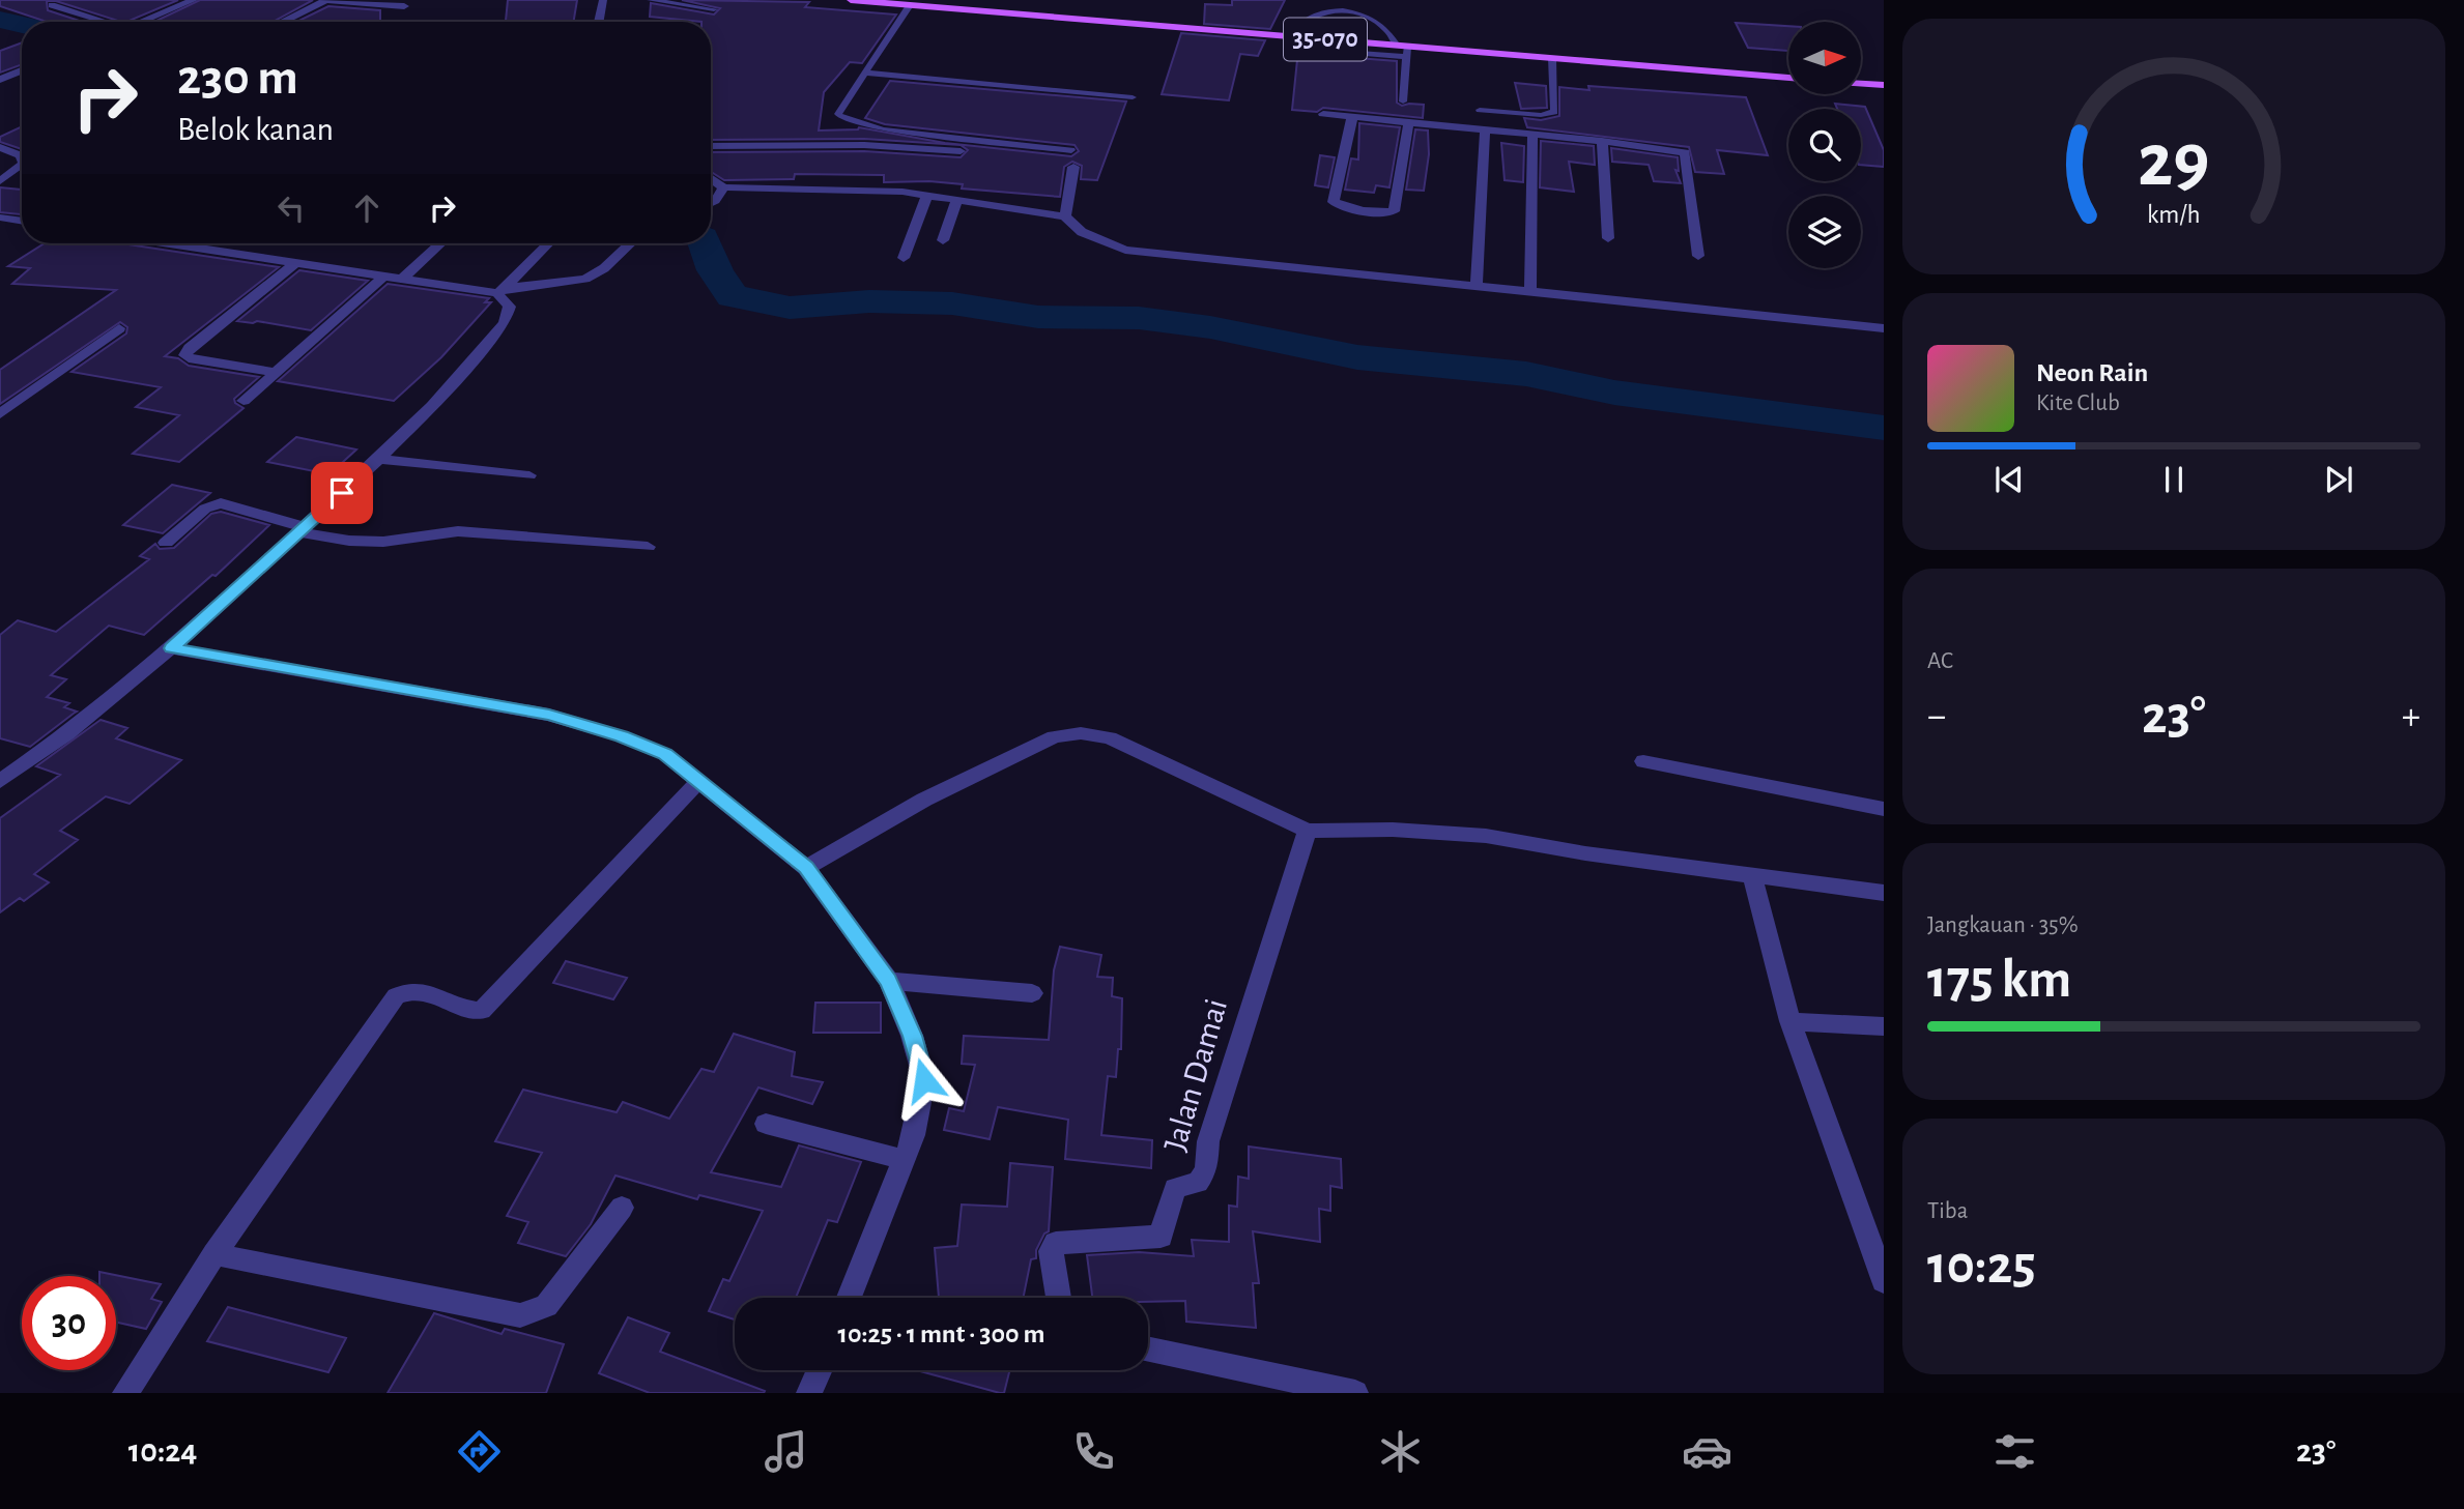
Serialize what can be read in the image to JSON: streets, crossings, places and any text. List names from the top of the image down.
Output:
{
  "streets": {
    "main road": ["35-070"],
    "street": ["Jalan Damai"]
  },
  "north": "right",
  "page": {
    "turn": ["230 m", "Belok kanan"],
    "song": ["Neon Rain", "Kite Club"],
    "tile": [
      "AC",
      ["Jangkauan · 35%", "175 km"],
      ["Tiba", "10:25"]
    ],
    "heat": ["−", "23°", "+"],
    "limit": "30",
    "trip": "10:25 · 1 mnt · 300 m",
    "tabs": ["10:24", "23°"],
    "gauge": ["29", "km/h"]
  }
}
